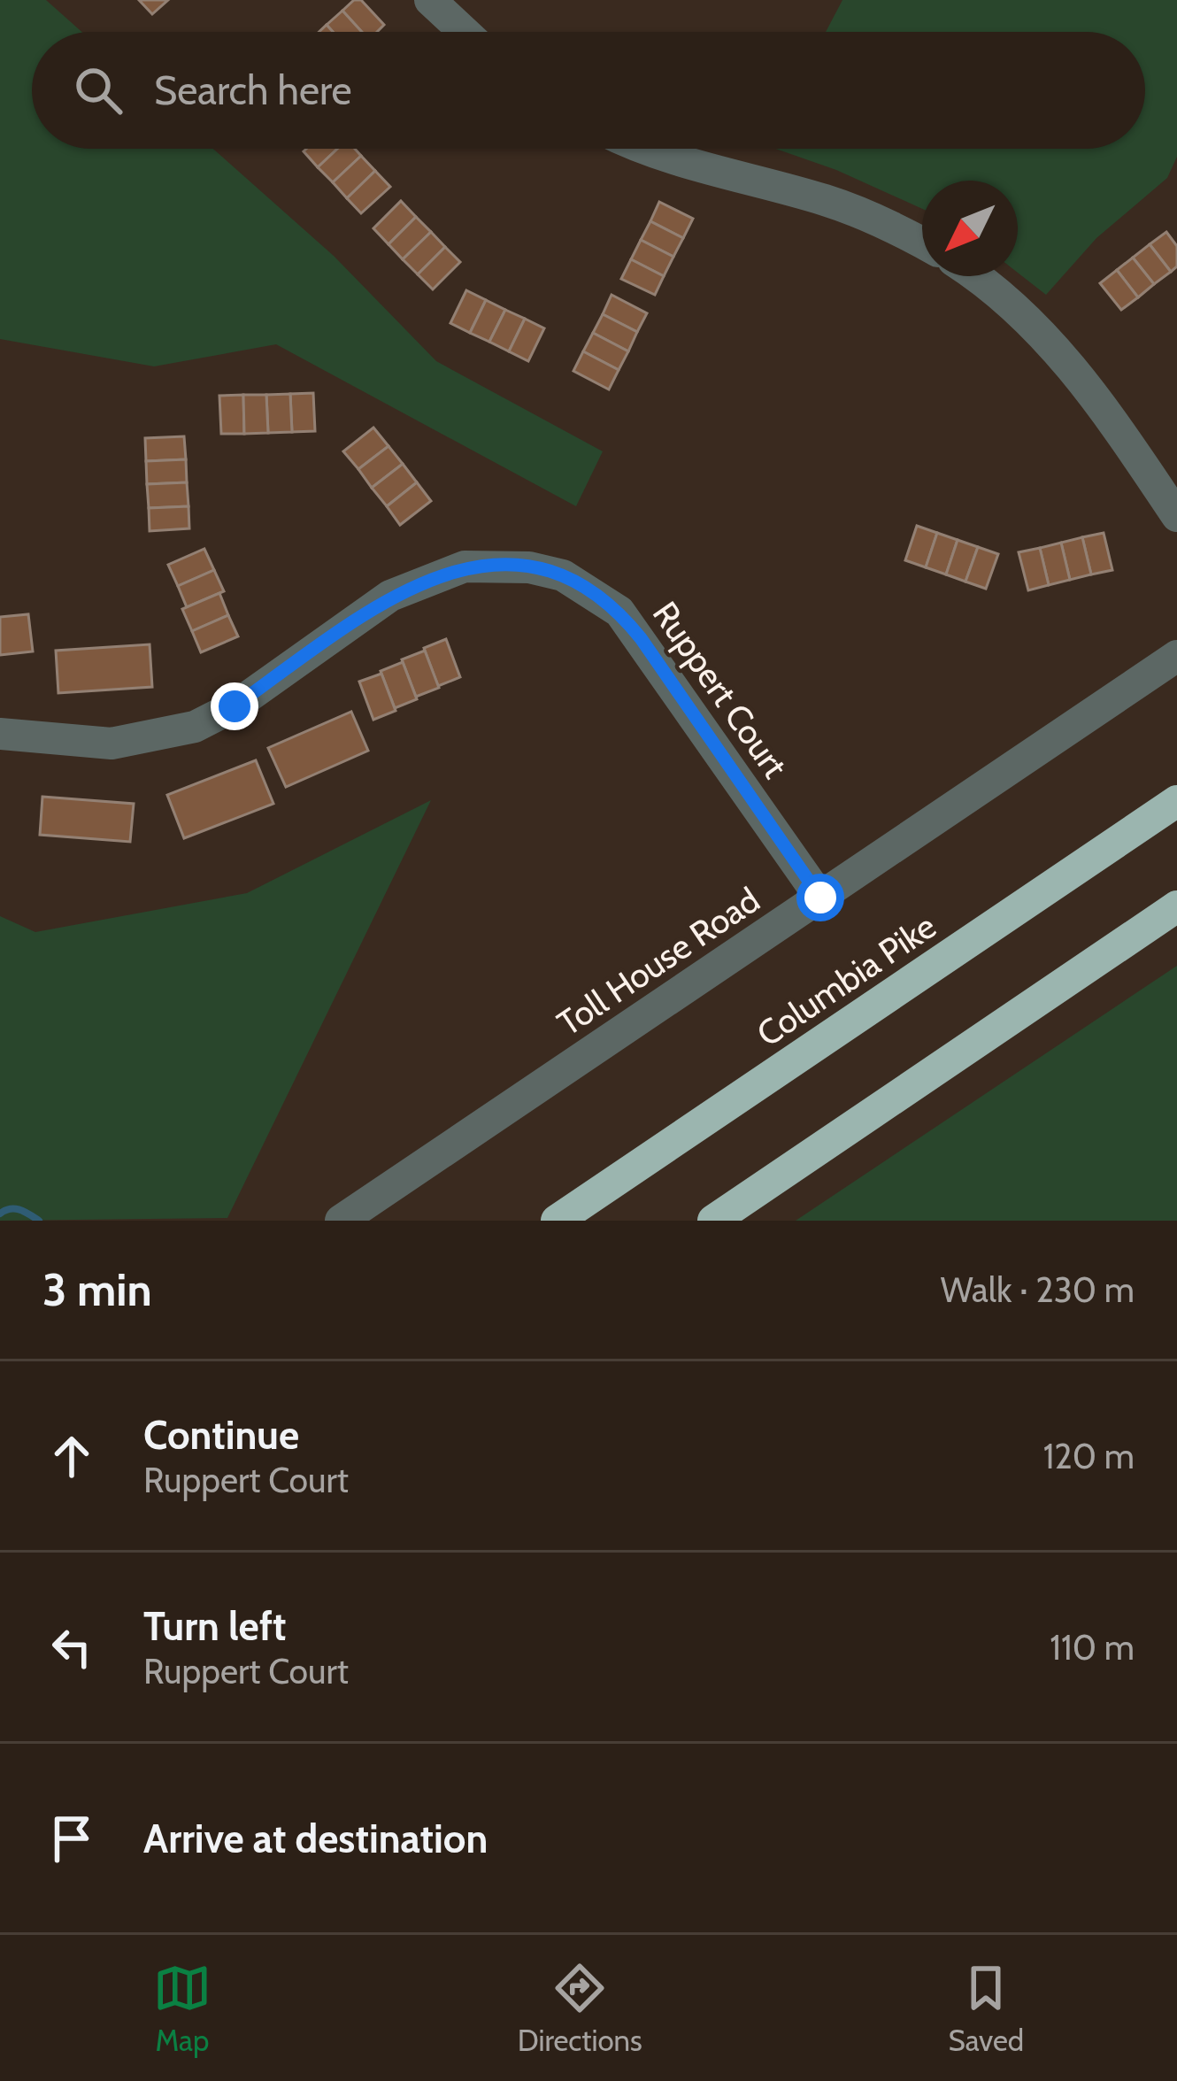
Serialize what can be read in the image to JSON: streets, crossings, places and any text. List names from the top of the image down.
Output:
{
  "streets": {
    "highway": ["Columbia Pike"],
    "street": ["Ruppert Court", "Toll House Road"]
  },
  "crossings": [
    ["Ruppert Court", "Toll House Road"]
  ],
  "north": "bottom left",
  "page": {
    "search": "Search here",
    "heading": ["3 min", "Walk · 230 m"],
    "list": [
      ["Continue", "Ruppert Court", "120 m"],
      ["Turn left", "Ruppert Court", "110 m"],
      "Arrive at destination"
    ],
    "nav": ["Map", "Directions", "Saved"]
  }
}
